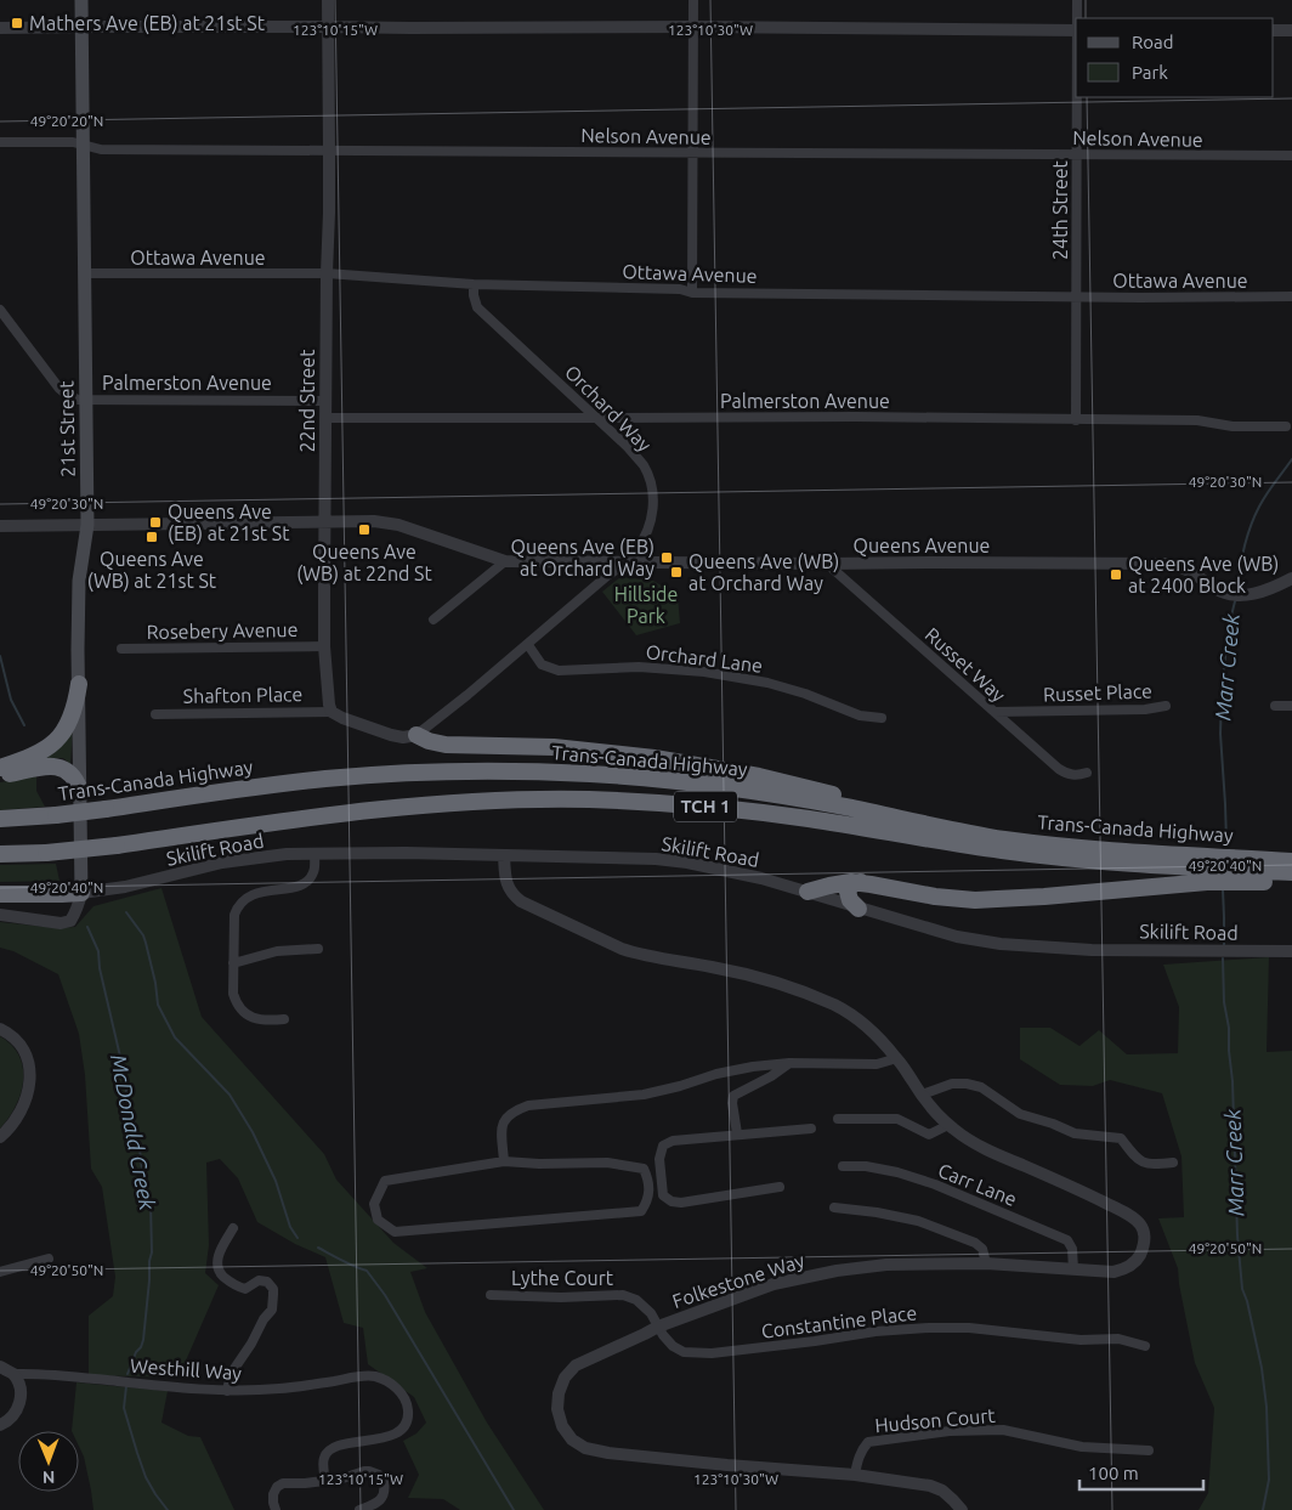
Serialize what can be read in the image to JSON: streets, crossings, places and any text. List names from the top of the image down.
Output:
{
  "streets": {
    "highway": ["Trans-Canada Highway", "TCH 1"],
    "main road": ["21st Street"],
    "street": [
      "Nelson Avenue",
      "24th Street",
      "Ottawa Avenue",
      "Palmerston Avenue",
      "22nd Street",
      "Orchard Way",
      "Queens Avenue",
      "Rosebery Avenue",
      "Orchard Lane",
      "Russet Way",
      "Russet Place",
      "Shafton Place",
      "Skilift Road",
      "Carr Lane",
      "Lythe Court",
      "Folkestone Way",
      "Constantine Place",
      "Westhill Way",
      "Hudson Court"
    ]
  },
  "crossings": [
    ["Nelson Avenue", "24th Street"],
    ["Nelson Avenue", "22nd Street"],
    ["Nelson Avenue", "21st Street"],
    ["24th Street", "Ottawa Avenue"],
    ["24th Street", "Palmerston Avenue"],
    ["Ottawa Avenue", "22nd Street"],
    ["Ottawa Avenue", "Orchard Way"],
    ["Ottawa Avenue", "21st Street"],
    ["Palmerston Avenue", "22nd Street"],
    ["Palmerston Avenue", "Orchard Way"],
    ["Palmerston Avenue", "21st Street"],
    ["22nd Street", "Queens Avenue"],
    ["22nd Street", "Rosebery Avenue"],
    ["22nd Street", "Shafton Place"],
    ["Orchard Way", "Queens Avenue"],
    ["Orchard Way", "Orchard Lane"],
    ["21st Street", "Queens Avenue"],
    ["21st Street", "Skilift Road"],
    ["Queens Avenue", "Russet Way"],
    ["Russet Way", "Russet Place"],
    ["Skilift Road", "Folkestone Way"],
    ["Carr Lane", "Folkestone Way"],
    ["Lythe Court", "Folkestone Way"],
    ["Lythe Court", "Constantine Place"],
    ["Folkestone Way", "Constantine Place"],
    ["Folkestone Way", "Hudson Court"]
  ],
  "water": ["Marr Creek", "McDonald Creek"],
  "parks": ["Hillside Park"],
  "places": {
    "transit": [
      "Mathers Ave (EB) at 21st St",
      "Queens Ave (EB) at 21st St",
      "Queens Ave (WB) at 22nd St",
      "Queens Ave (WB) at 21st St",
      "Queens Ave (EB) at Orchard Way",
      "Queens Ave (WB) at Orchard Way",
      "Queens Ave (WB) at 2400 Block"
    ]
  },
  "legend": ["Road", "Park"],
  "scale_bar": "100 m",
  "north": "bottom",
  "coordinates": [
    "123°10'15\"W",
    "123°10'30\"W",
    "49°20'20\"N",
    "49°20'30\"N",
    "49°20'40\"N",
    "49°20'50\"N"
  ]
}
